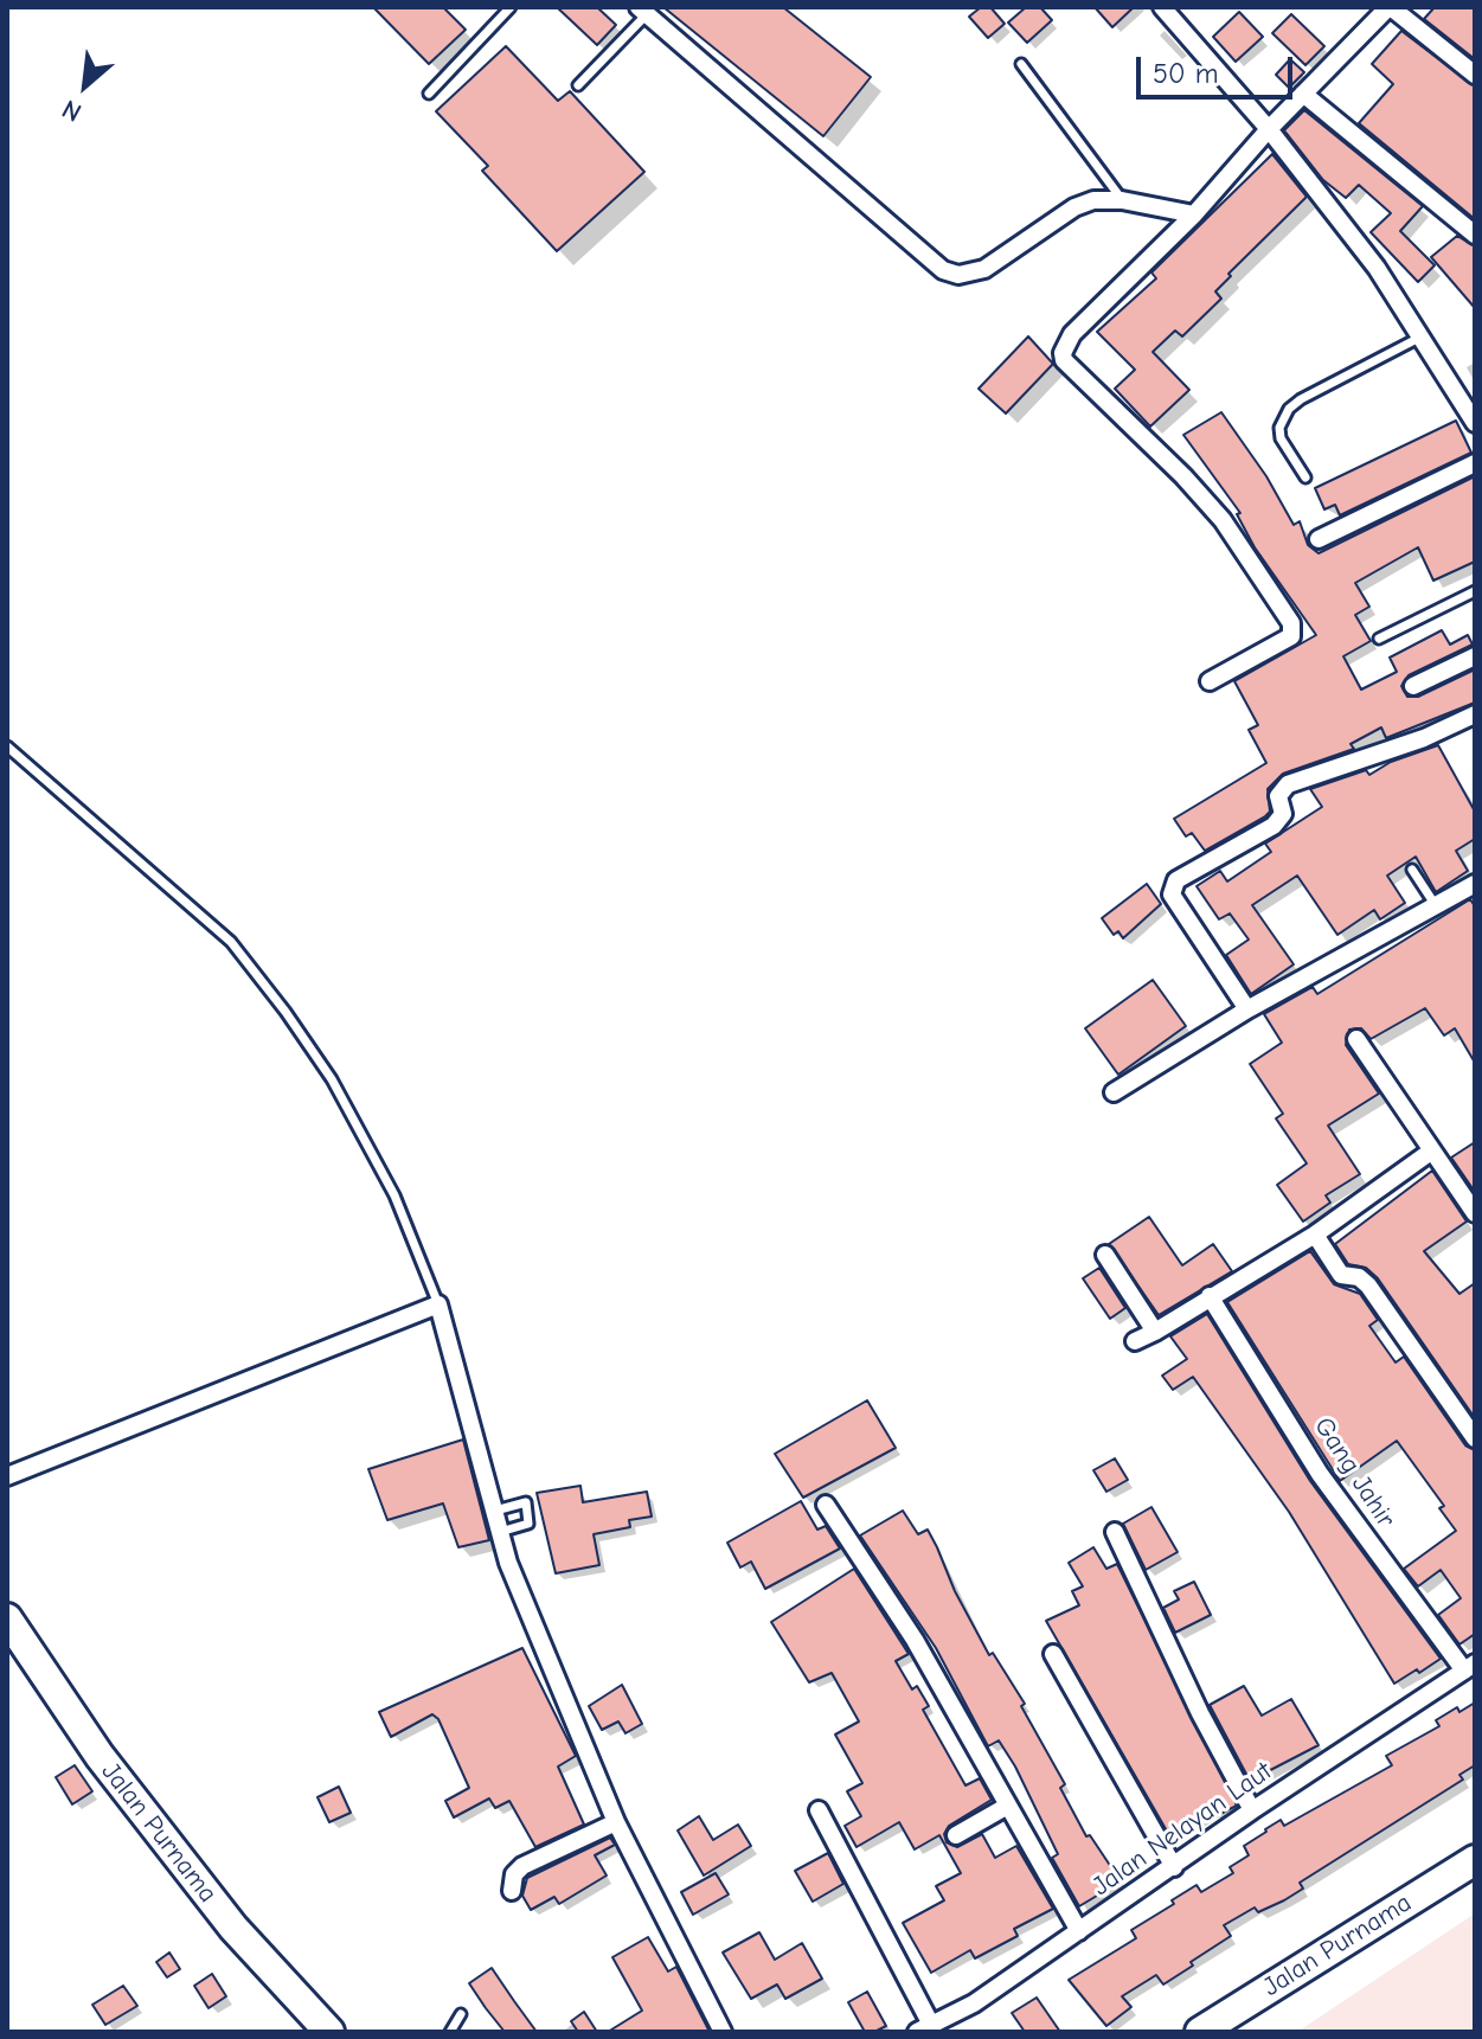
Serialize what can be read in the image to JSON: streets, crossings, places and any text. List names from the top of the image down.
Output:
{
  "streets": {
    "main road": ["Jalan Purnama"],
    "street": ["Gang Jahir", "Jalan Nelayan Laut"]
  },
  "crossings": [
    ["Gang Jahir", "Jalan Nelayan Laut"]
  ],
  "scale_bar": "50 m",
  "north": "bottom left"
}
